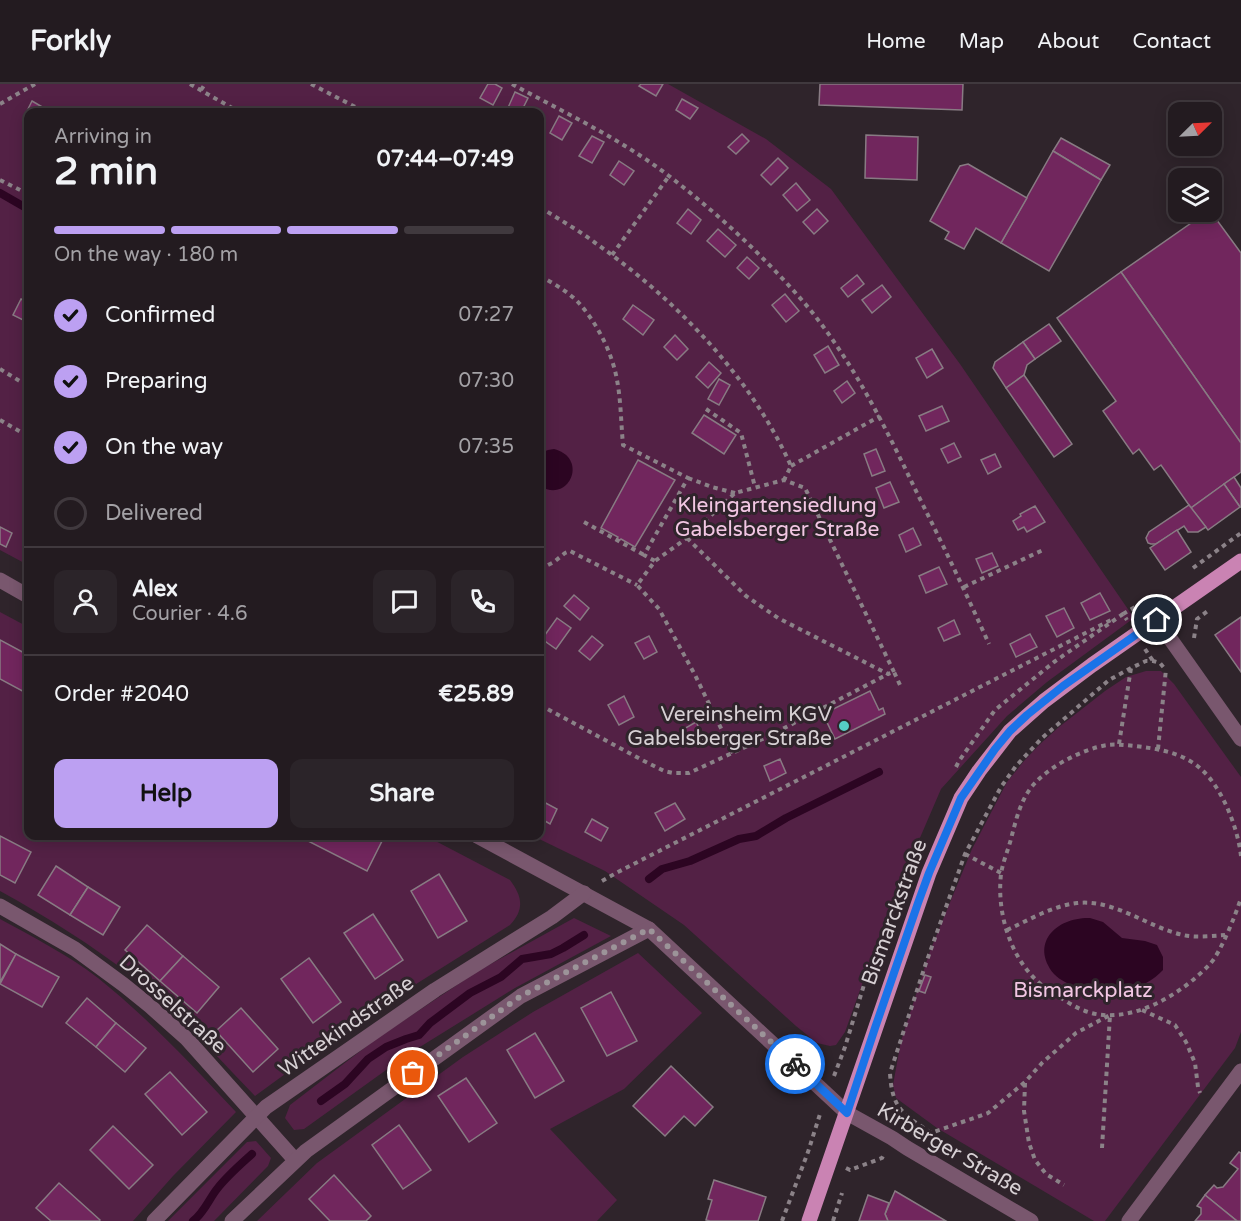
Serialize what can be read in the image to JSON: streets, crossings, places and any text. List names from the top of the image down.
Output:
{
  "streets": {
    "main road": ["Bismarckstraße"],
    "street": ["Drosselstraße", "Wittekindstraße", "Kirberger Straße"]
  },
  "crossings": [
    ["Bismarckstraße", "Kirberger Straße"],
    ["Drosselstraße", "Wittekindstraße"],
    ["Wittekindstraße", "Kirberger Straße"]
  ],
  "parks": ["Kleingartensiedlung Gabelsberger Straße", "Bismarckplatz"],
  "places": ["Vereinsheim KGV Gabelsberger Straße"],
  "north": "top right",
  "page": {
    "header": "Forkly",
    "nav": [
      "Home",
      "Map",
      "About",
      "Contact"
    ],
    "heading": ["2 min", "Arriving in", "07:44–07:49"],
    "panel": [
      "Alex",
      "Courier · 4.6",
      "Order #2040",
      "€25.89"
    ],
    "bar": "On the way · 180 m",
    "list": [
      ["Confirmed", "07:27"],
      ["Preparing", "07:30"],
      ["On the way", "07:35"],
      "Delivered"
    ],
    "buttons": ["Help", "Share"]
  }
}
